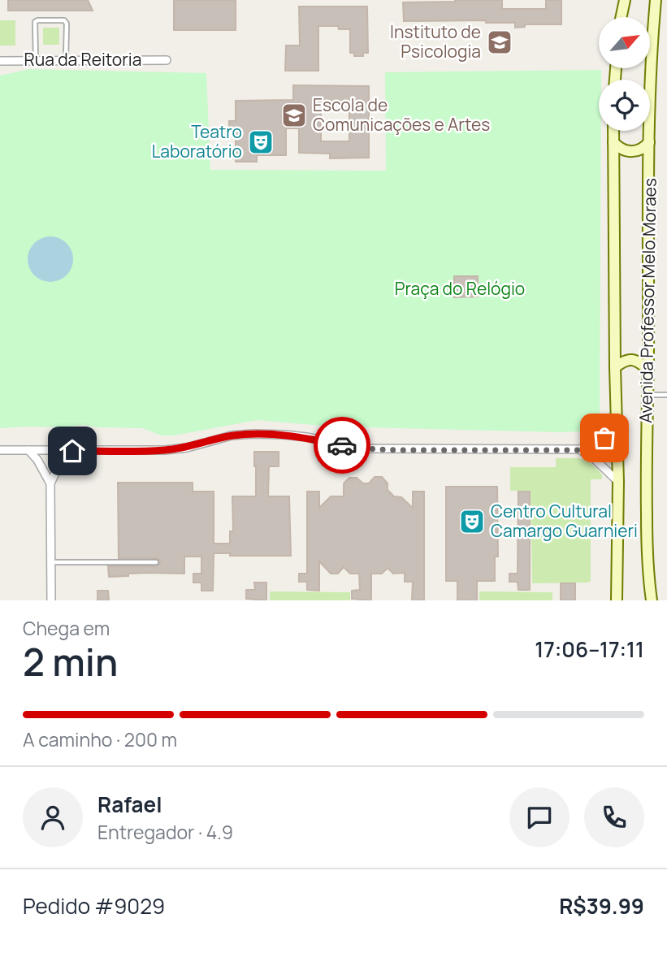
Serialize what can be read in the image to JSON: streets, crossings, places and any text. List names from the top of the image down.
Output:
{
  "streets": {
    "street": ["Rua da Reitoria", "Avenida Professor Melo Moraes"]
  },
  "parks": ["Praça do Relógio"],
  "places": {
    "school or university": ["Instituto de Psicologia", "Escola de Comunicações e Artes"],
    "theatre": ["Teatro Laboratório", "Centro Cultural Camargo Guarnieri"]
  },
  "north": "top right",
  "page": {
    "heading": ["2 min", "Chega em", "17:06–17:11"],
    "panel": [
      "Rafael",
      "Entregador · 4.9",
      "Pedido #9029",
      "R$39.99"
    ],
    "bar": "A caminho · 200 m"
  }
}
